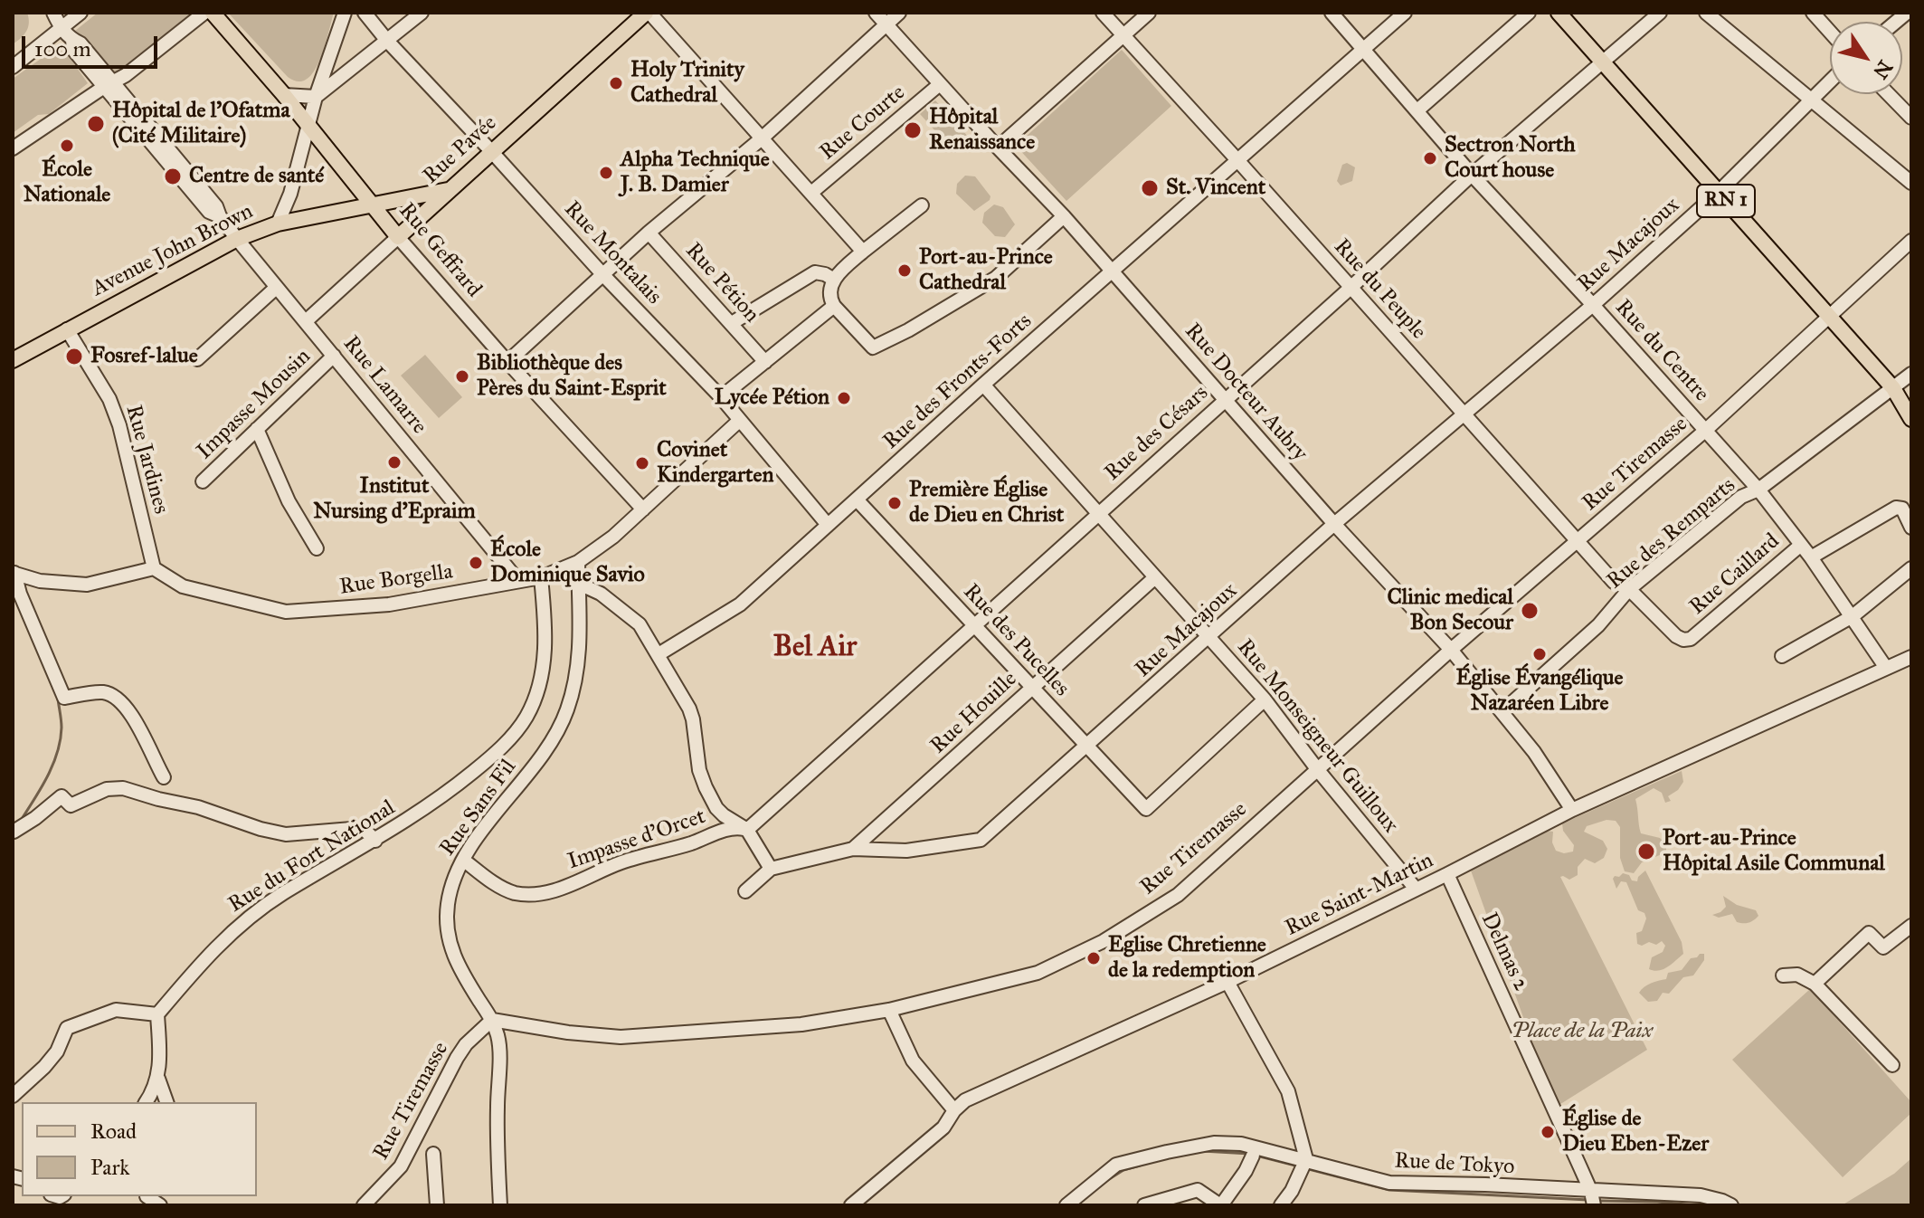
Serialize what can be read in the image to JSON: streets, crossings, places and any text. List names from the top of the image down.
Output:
{
  "streets": {
    "main road": [
      "Rue Pavée",
      "RN 1",
      "Avenue John Brown",
      "Rue Geffrard"
    ],
    "street": [
      "Rue Courte",
      "Rue Macajoux",
      "Rue Montalais",
      "Rue Pétion",
      "Rue du Peuple",
      "Rue du Centre",
      "Rue des Fronts-Forts",
      "Rue Lamarre",
      "Rue Docteur Aubry",
      "Impasse Mousin",
      "Rue des Césars",
      "Rue Jardines",
      "Rue Tiremasse",
      "Rue des Remparts",
      "Rue Caillard",
      "Rue Borgella",
      "Rue des Pucelles",
      "Rue Houille",
      "Rue Monseigneur Guilloux",
      "Rue Sans Fil",
      "Impasse d'Orcet",
      "Rue du Fort National",
      "Rue Saint-Martin",
      "Delmas 2",
      "Rue de Tokyo"
    ]
  },
  "crossings": [
    ["Rue Courte", "Rue Docteur Aubry"],
    ["Rue Pavée", "Avenue John Brown"],
    ["Rue Pavée", "Rue Geffrard"],
    ["Rue Pavée", "Rue Montalais"],
    ["Rue Pavée", "Rue Lamarre"],
    ["RN 1", "Rue Macajoux"],
    ["RN 1", "Rue des Césars"],
    ["RN 1", "Rue Tiremasse"],
    ["RN 1", "Rue des Remparts"],
    ["Rue Macajoux", "Rue du Peuple"],
    ["Rue Macajoux", "Rue du Centre"],
    ["Rue Macajoux", "Rue Docteur Aubry"],
    ["Rue Macajoux", "Rue des Pucelles"],
    ["Rue Macajoux", "Rue Houille"],
    ["Rue Macajoux", "Rue Monseigneur Guilloux"],
    ["Avenue John Brown", "Rue Geffrard"],
    ["Avenue John Brown", "Rue Lamarre"],
    ["Avenue John Brown", "Rue Jardines"],
    ["Rue Geffrard", "Rue Borgella"],
    ["Rue Montalais", "Rue des Fronts-Forts"],
    ["Rue Montalais", "Rue Borgella"],
    ["Rue du Peuple", "Rue des Fronts-Forts"],
    ["Rue du Peuple", "Rue des Césars"],
    ["Rue du Peuple", "Rue Tiremasse"],
    ["Rue du Peuple", "Rue des Remparts"],
    ["Rue du Peuple", "Rue Caillard"],
    ["Rue du Centre", "Rue des Fronts-Forts"],
    ["Rue du Centre", "Rue des Césars"],
    ["Rue du Centre", "Rue Tiremasse"],
    ["Rue du Centre", "Rue des Remparts"],
    ["Rue du Centre", "Rue Caillard"],
    ["Rue du Centre", "Rue Saint-Martin"],
    ["Rue des Fronts-Forts", "Rue Docteur Aubry"],
    ["Rue des Fronts-Forts", "Rue des Pucelles"],
    ["Rue des Fronts-Forts", "Rue Monseigneur Guilloux"],
    ["Rue Lamarre", "Impasse Mousin"],
    ["Rue Lamarre", "Rue Borgella"],
    ["Rue Docteur Aubry", "Rue des Césars"],
    ["Rue Docteur Aubry", "Rue Tiremasse"],
    ["Rue Docteur Aubry", "Rue des Remparts"],
    ["Rue Docteur Aubry", "Rue Saint-Martin"],
    ["Rue des Césars", "Rue des Pucelles"],
    ["Rue des Césars", "Rue Monseigneur Guilloux"],
    ["Rue des Césars", "Impasse d'Orcet"],
    ["Rue Jardines", "Rue Borgella"],
    ["Rue Tiremasse", "Rue Monseigneur Guilloux"],
    ["Rue Tiremasse", "Rue Sans Fil"],
    ["Rue des Remparts", "Rue Caillard"],
    ["Rue Borgella", "Rue Sans Fil"],
    ["Rue Borgella", "Rue du Fort National"],
    ["Rue des Pucelles", "Rue Houille"],
    ["Rue des Pucelles", "Rue Monseigneur Guilloux"],
    ["Rue Houille", "Rue Monseigneur Guilloux"],
    ["Rue Monseigneur Guilloux", "Rue Saint-Martin"],
    ["Rue Sans Fil", "Impasse d'Orcet"],
    ["Rue Saint-Martin", "Delmas 2"],
    ["Delmas 2", "Rue de Tokyo"]
  ],
  "districts": ["Bel Air"],
  "parks": ["Place de la Paix"],
  "places": [
    "Holy Trinity Cathedral",
    "Hôpital de l'Ofatma (Cité Militaire)",
    "Hôpital Renaissance",
    "École Nationale",
    "Sectron North Court house",
    "Alpha Technique J. B. Damier",
    "Centre de santé",
    "St. Vincent",
    "Port-au-Prince Cathedral",
    "Fosref-lalue",
    "Bibliothèque des Pères du Saint-Esprit",
    "Lycée Pétion",
    "Institut Nursing d'Epraim",
    "Covinet Kindergarten",
    "Première Église de Dieu en Christ",
    "École Dominique Savio",
    "Clinic medical Bon Secour",
    "Église Évangélique Nazaréen Libre",
    "Port-au-Prince Hôpital Asile Communal",
    "Eglise Chretienne de la redemption",
    "Église de Dieu Eben-Ezer"
  ],
  "legend": ["Road", "Park"],
  "scale_bar": "100 m",
  "north": "bottom right"
}
